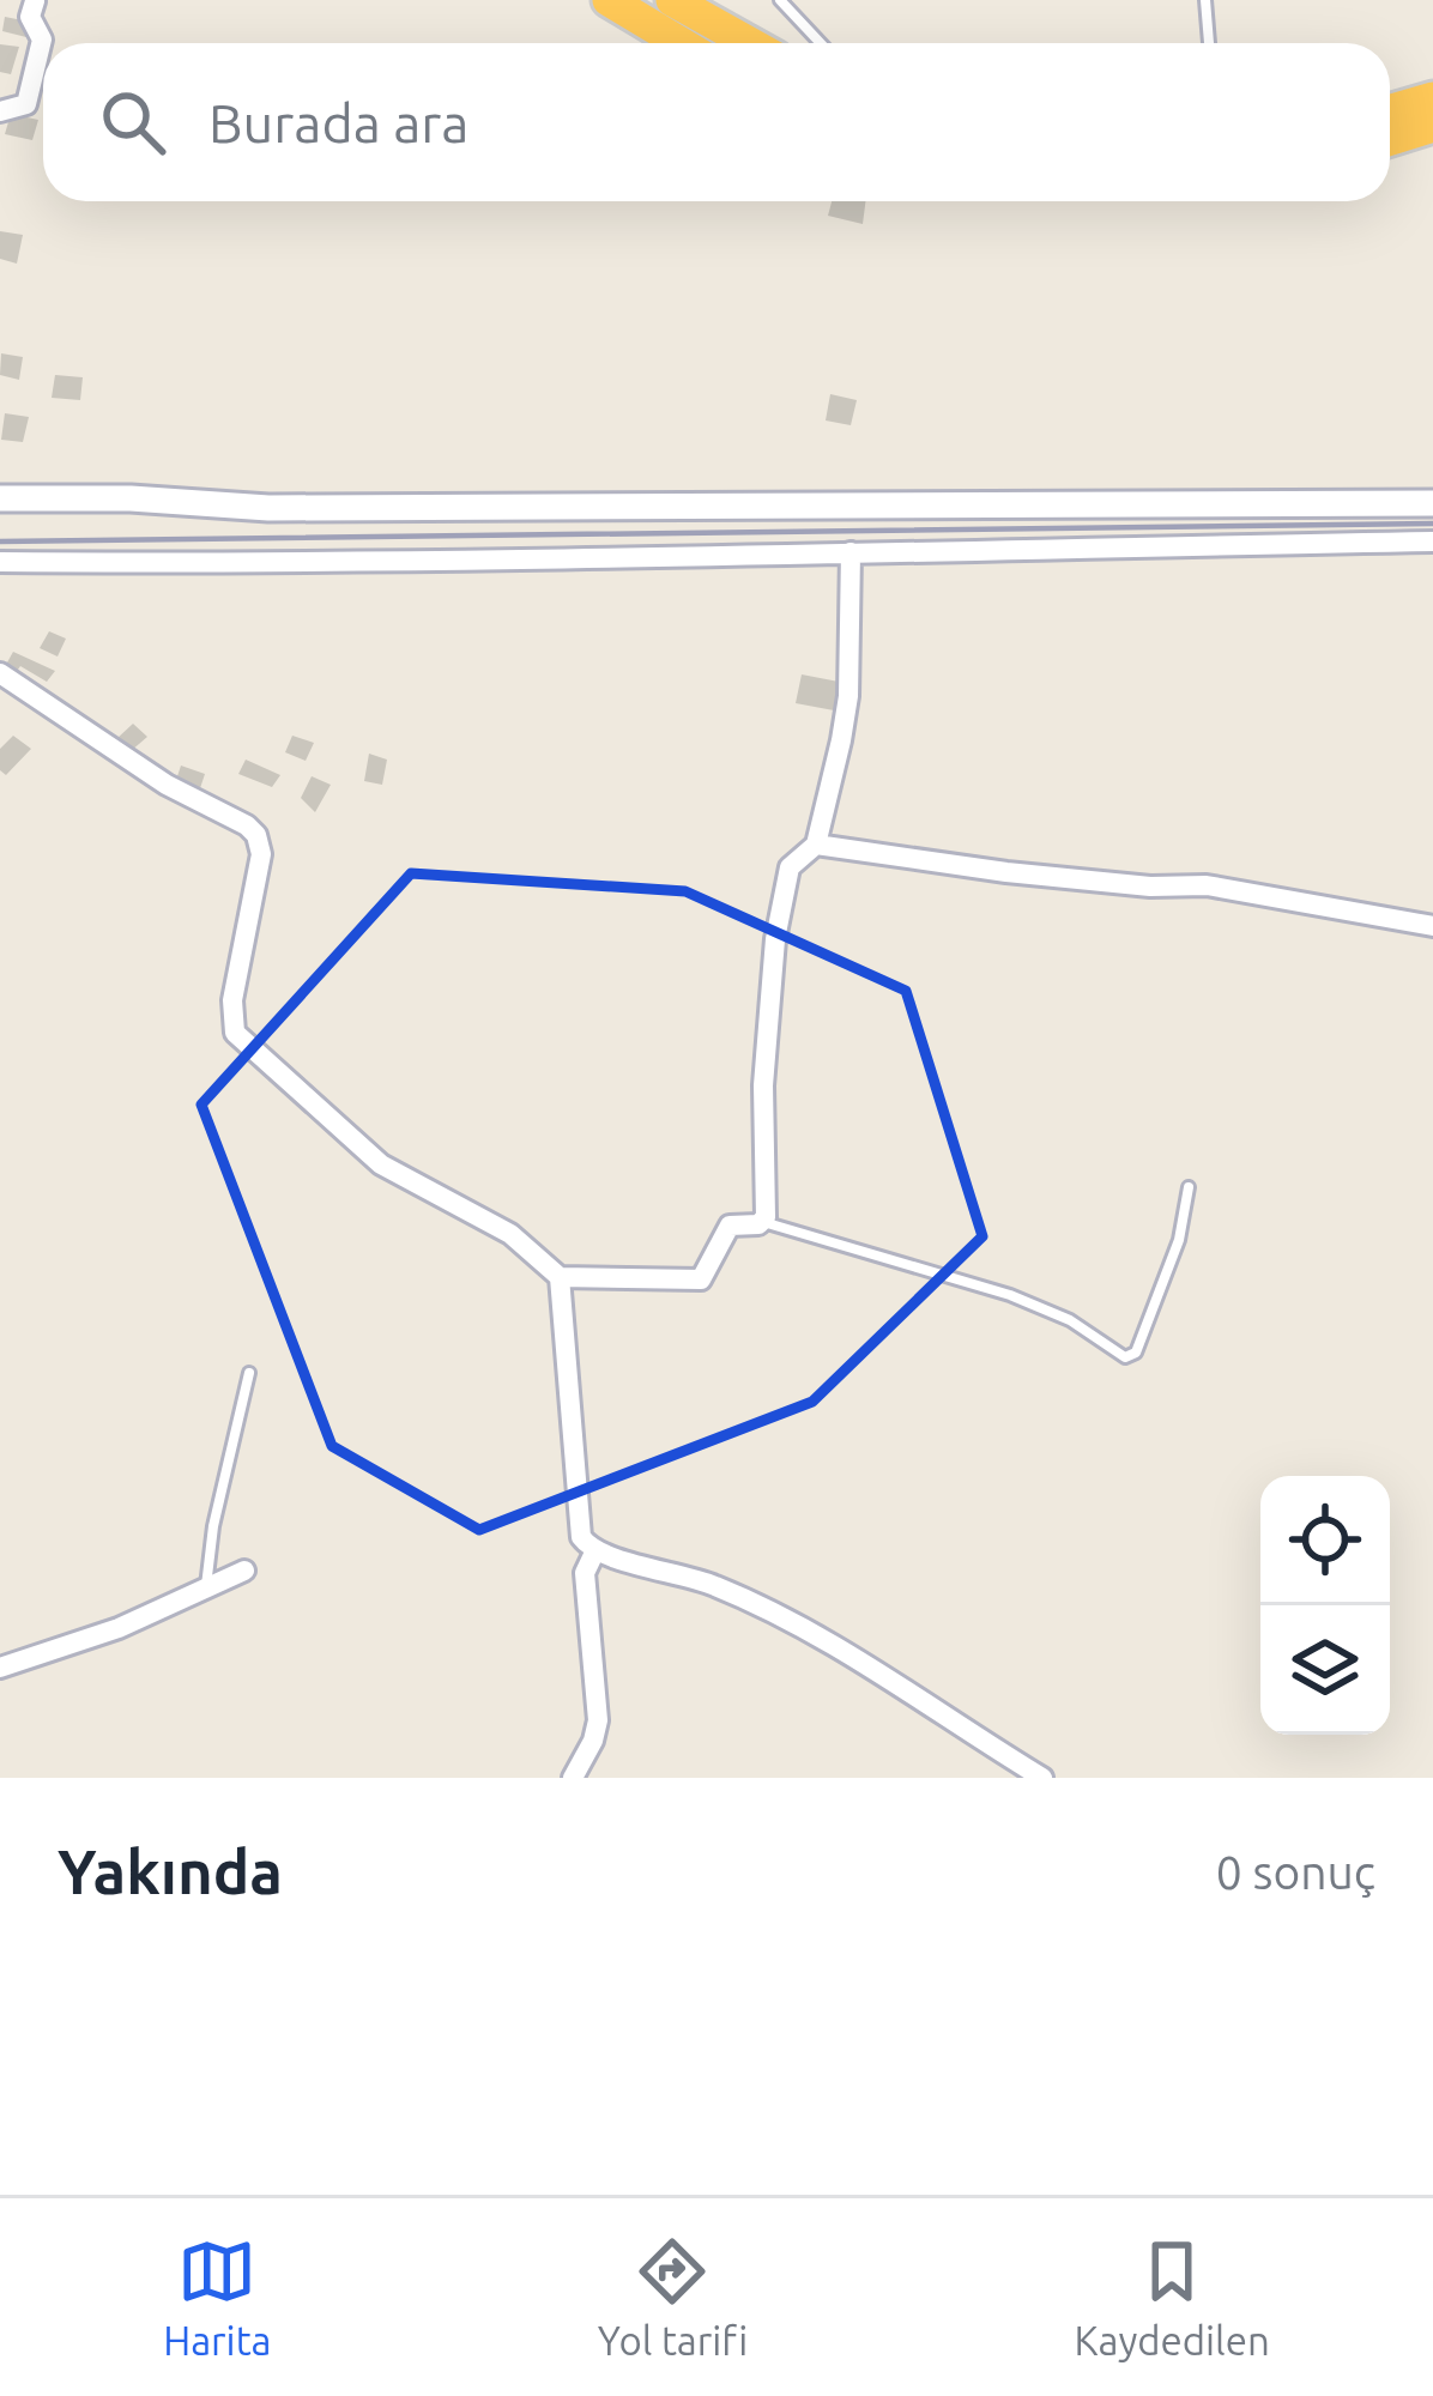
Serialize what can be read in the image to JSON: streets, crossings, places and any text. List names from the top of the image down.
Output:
{
  "page": {
    "search": "Burada ara",
    "heading": ["Yakında", "0 sonuç"],
    "nav": ["Harita", "Yol tarifi", "Kaydedilen"]
  }
}
